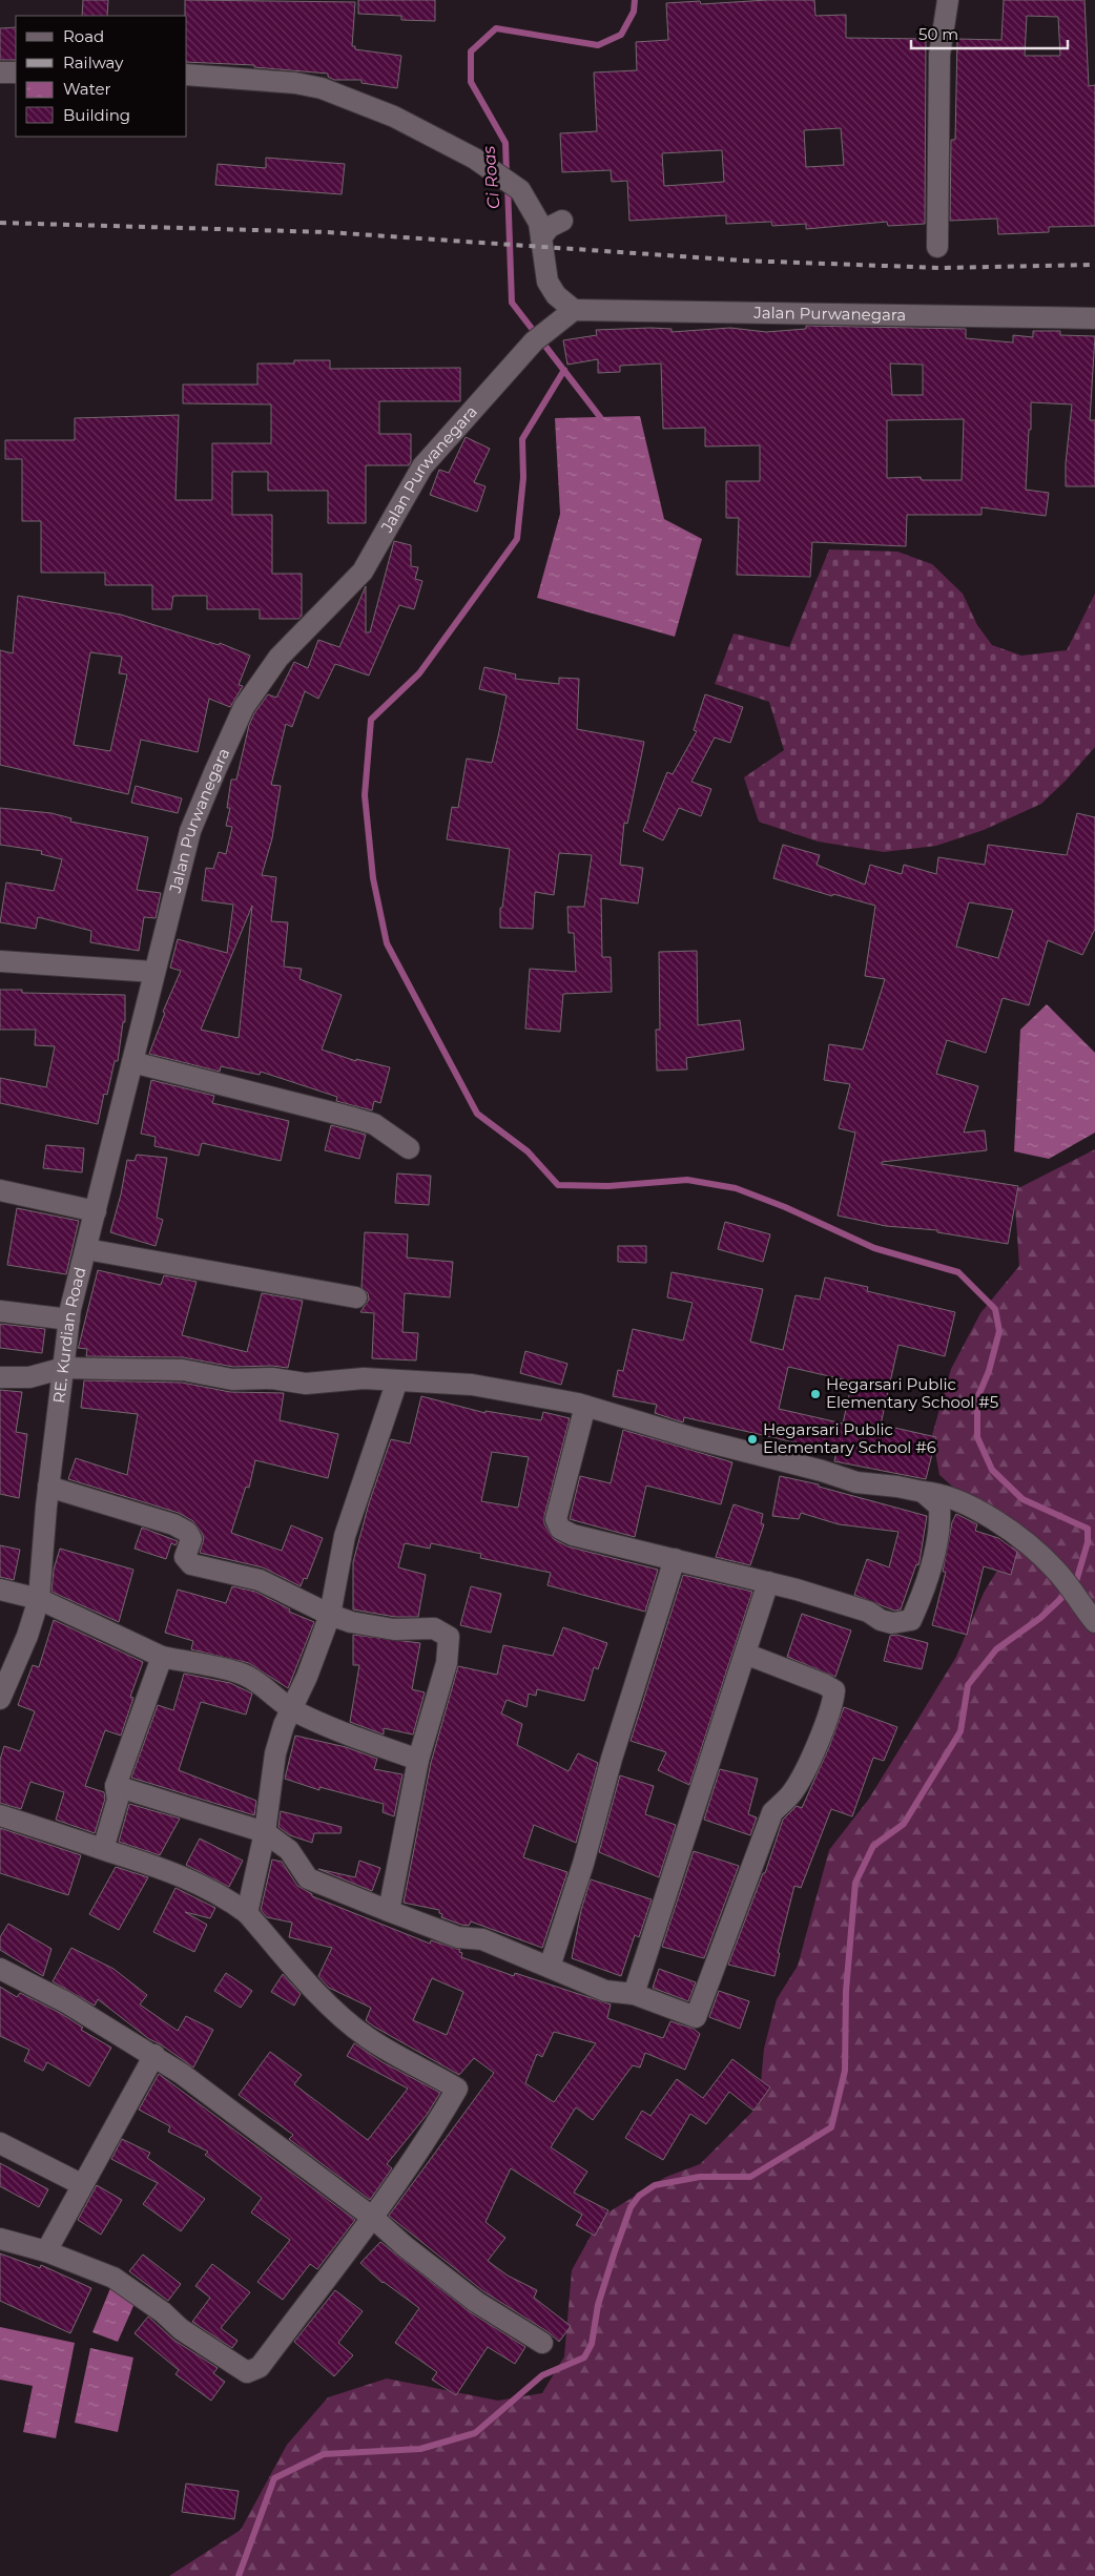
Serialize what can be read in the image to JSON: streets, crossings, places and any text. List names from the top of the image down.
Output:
{
  "streets": {
    "street": ["Jalan Purwanegara", "RE. Kurdian Road"]
  },
  "crossings": [
    ["Jalan Purwanegara", "RE. Kurdian Road"]
  ],
  "water": ["Ci Roas"],
  "places": ["Hegarsari Public Elementary School #5", "Hegarsari Public Elementary School #6"],
  "legend": [
    "Road",
    "Railway",
    "Water",
    "Building"
  ],
  "scale_bar": "50 m"
}
